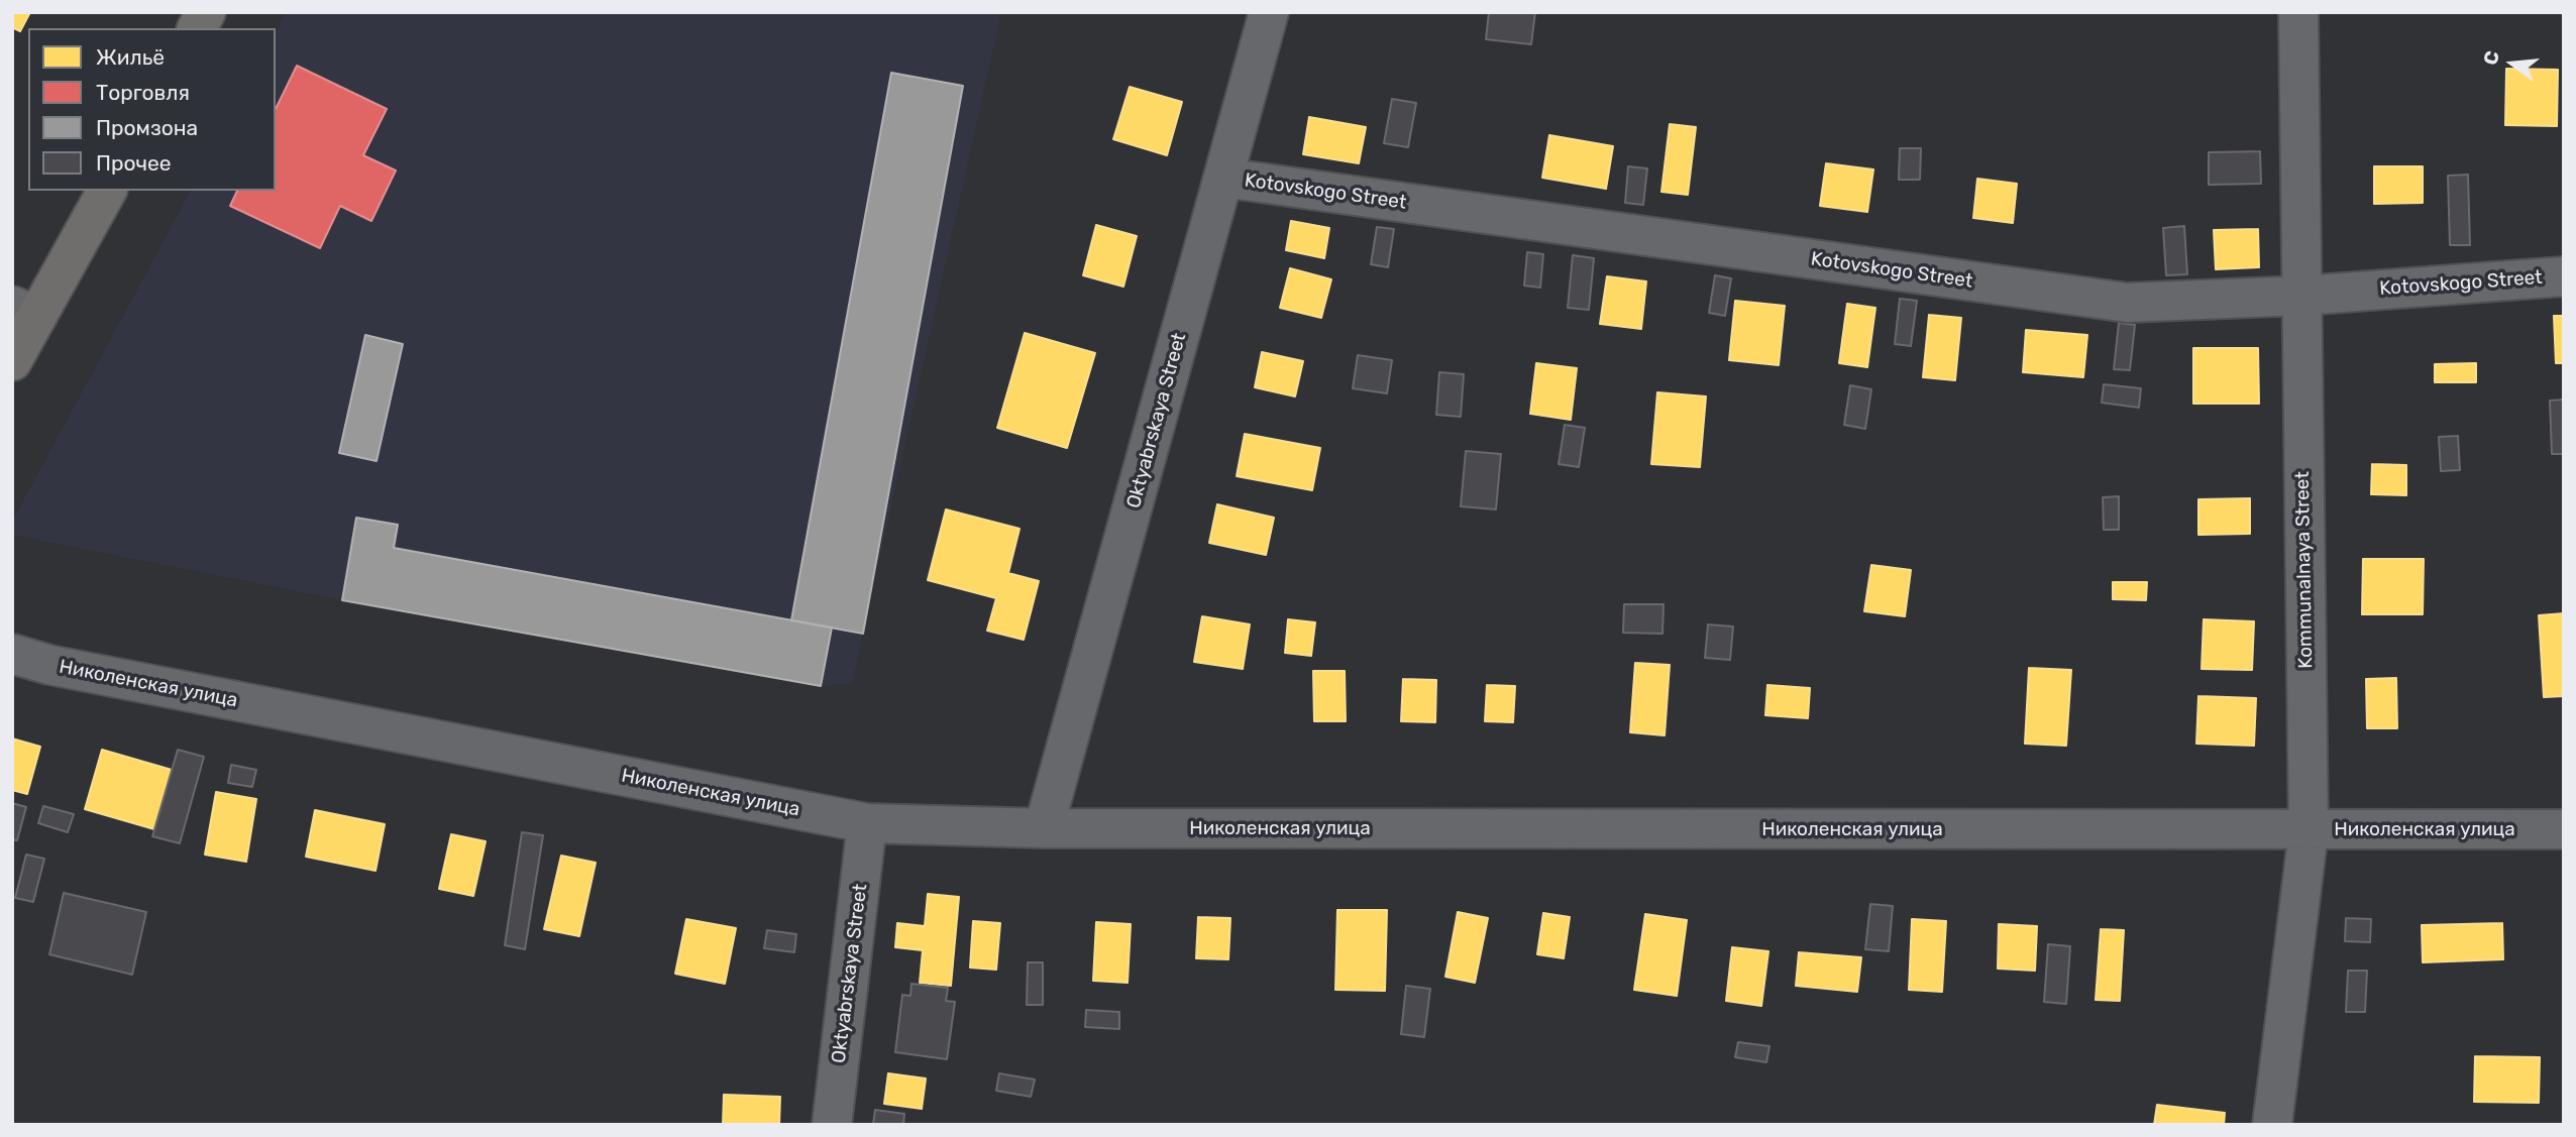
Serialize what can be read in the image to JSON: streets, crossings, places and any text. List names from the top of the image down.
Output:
{
  "streets": {
    "street": [
      "Kotovskogo Street",
      "Oktyabrskaya Street",
      "Kommunalnaya Street",
      "Николенская улица"
    ]
  },
  "crossings": [
    ["Kotovskogo Street", "Oktyabrskaya Street"],
    ["Kotovskogo Street", "Kommunalnaya Street"],
    ["Oktyabrskaya Street", "Николенская улица"],
    ["Kommunalnaya Street", "Николенская улица"]
  ],
  "legend": [
    "Жильё",
    "Торговля",
    "Промзона",
    "Прочее"
  ],
  "north": "left"
}
